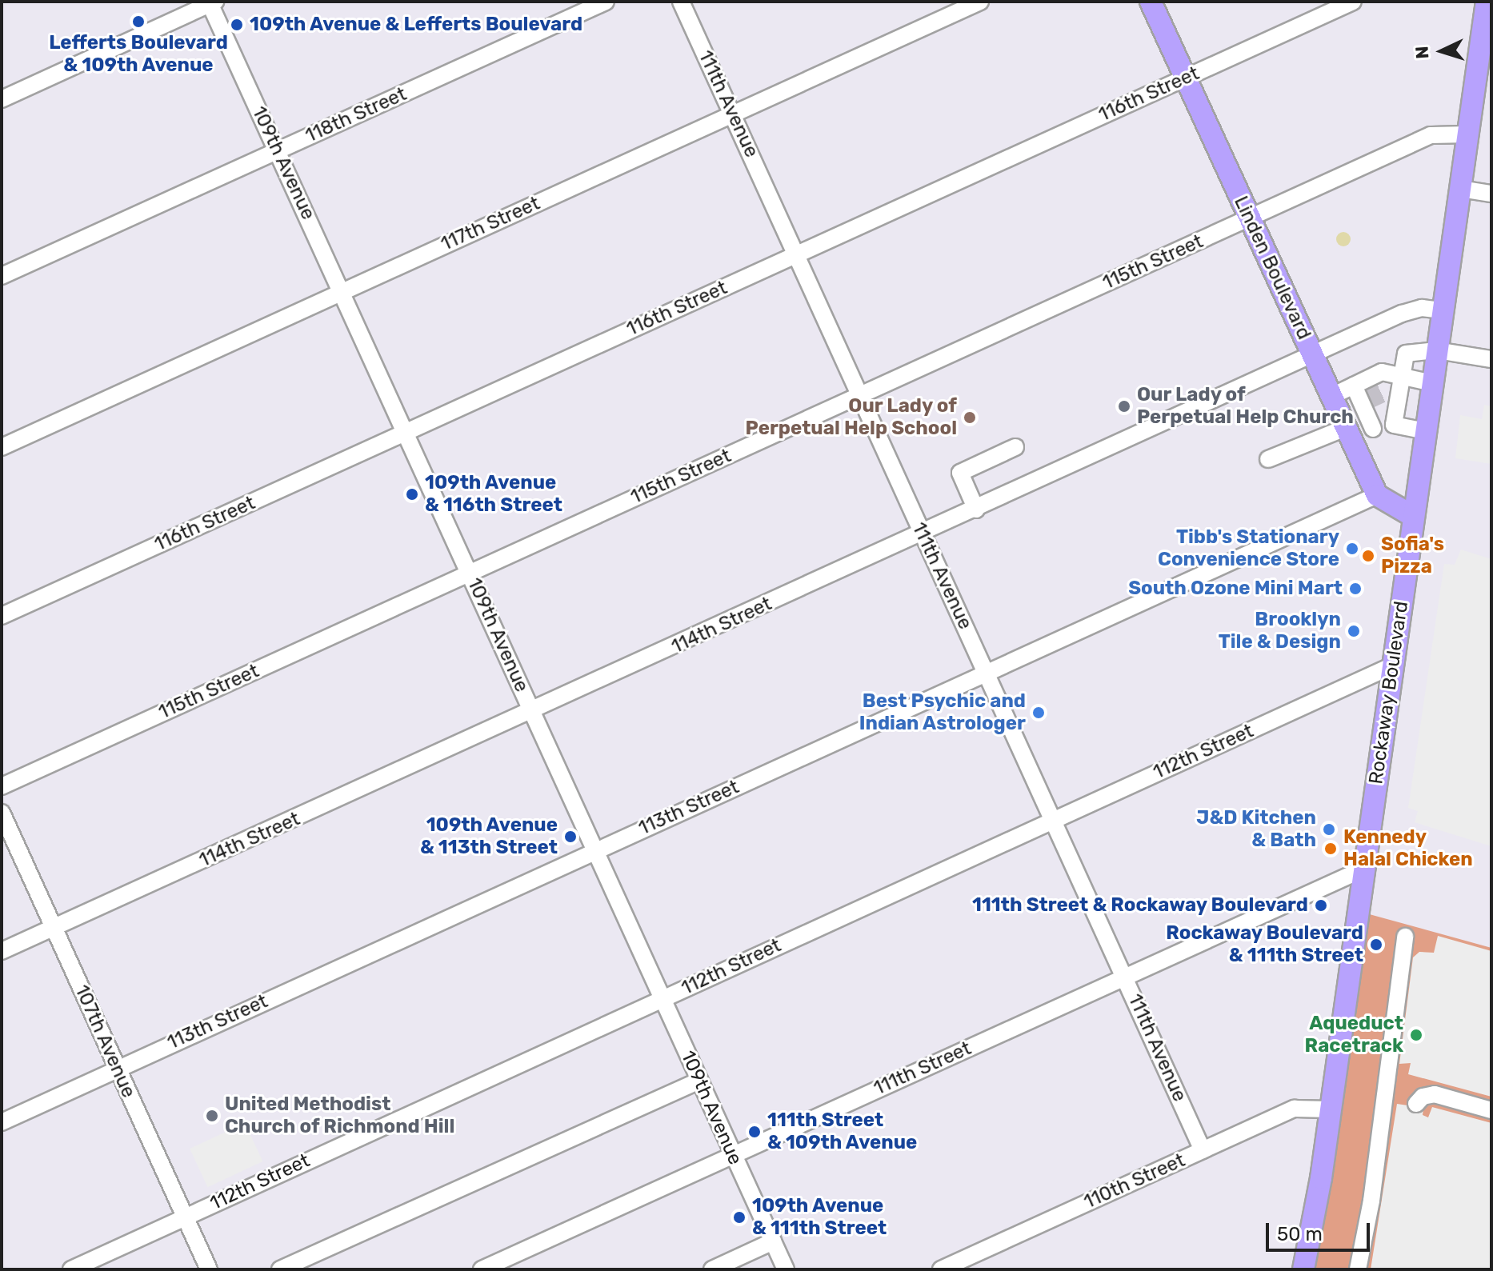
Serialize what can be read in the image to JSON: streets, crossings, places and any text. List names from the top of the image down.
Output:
{
  "streets": {
    "main road": ["Linden Boulevard", "Rockaway Boulevard"],
    "street": [
      "116th Street",
      "111th Avenue",
      "118th Street",
      "109th Avenue",
      "117th Street",
      "115th Street",
      "114th Street",
      "112th Street",
      "113th Street",
      "107th Avenue",
      "111th Street",
      "110th Street"
    ]
  },
  "crossings": [
    ["116th Street", "111th Avenue"],
    ["116th Street", "109th Avenue"],
    ["116th Street", "Linden Boulevard"],
    ["111th Avenue", "117th Street"],
    ["111th Avenue", "115th Street"],
    ["111th Avenue", "114th Street"],
    ["111th Avenue", "112th Street"],
    ["111th Avenue", "113th Street"],
    ["111th Avenue", "111th Street"],
    ["111th Avenue", "110th Street"],
    ["118th Street", "109th Avenue"],
    ["109th Avenue", "117th Street"],
    ["109th Avenue", "115th Street"],
    ["109th Avenue", "114th Street"],
    ["109th Avenue", "112th Street"],
    ["109th Avenue", "113th Street"],
    ["109th Avenue", "111th Street"],
    ["115th Street", "Linden Boulevard"],
    ["115th Street", "Rockaway Boulevard"],
    ["Linden Boulevard", "114th Street"],
    ["Linden Boulevard", "113th Street"],
    ["114th Street", "Rockaway Boulevard"],
    ["114th Street", "107th Avenue"],
    ["Rockaway Boulevard", "112th Street"],
    ["Rockaway Boulevard", "111th Street"],
    ["Rockaway Boulevard", "110th Street"],
    ["112th Street", "107th Avenue"],
    ["113th Street", "107th Avenue"]
  ],
  "places": [
    "Lefferts Boulevard & 109th Avenue",
    "109th Avenue & Lefferts Boulevard",
    "Our Lady of Perpetual Help Church",
    "Our Lady of Perpetual Help School",
    "109th Avenue & 116th Street",
    "Tibb's Stationary Convenience Store",
    "Sofia's Pizza",
    "South Ozone Mini Mart",
    "Brooklyn Tile & Design",
    "Best Psychic and Indian Astrologer",
    "J&D Kitchen & Bath",
    "109th Avenue & 113th Street",
    "Kennedy Halal Chicken",
    "111th Street & Rockaway Boulevard",
    "Rockaway Boulevard & 111th Street",
    "Aqueduct Racetrack",
    "United Methodist Church of Richmond Hill",
    "111th Street & 109th Avenue",
    "109th Avenue & 111th Street"
  ],
  "scale_bar": "50 m",
  "north": "left"
}
